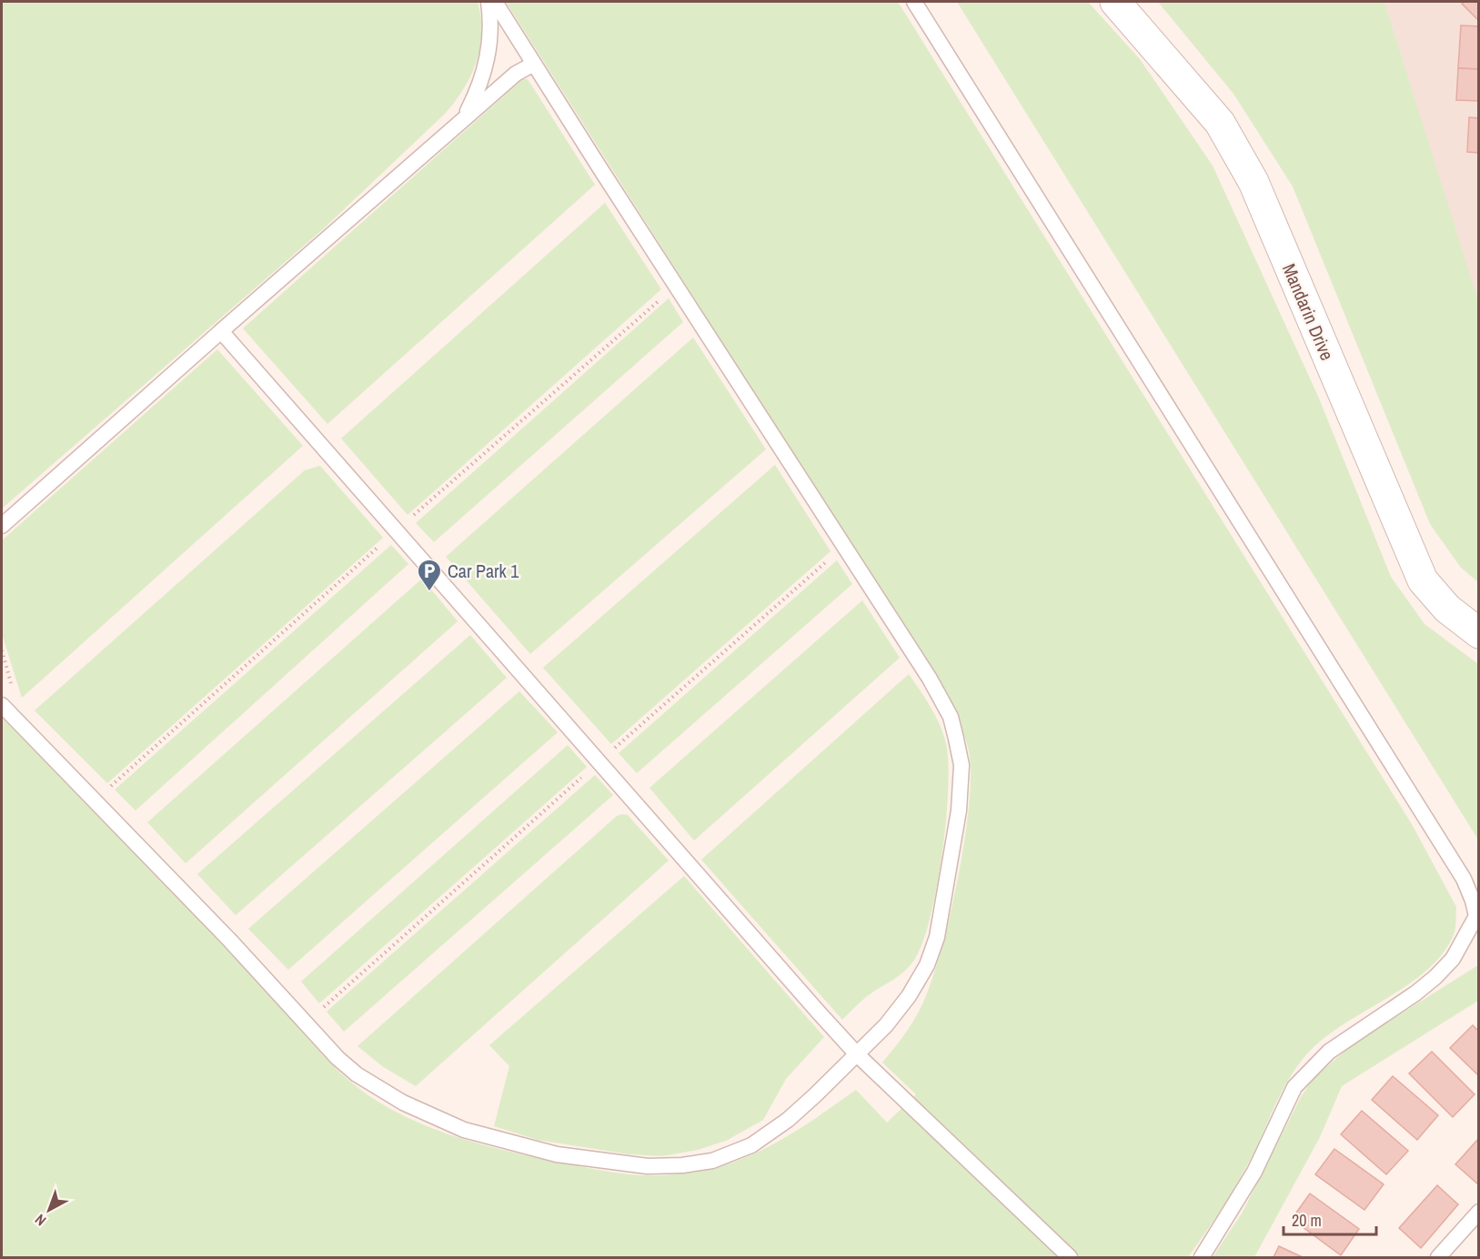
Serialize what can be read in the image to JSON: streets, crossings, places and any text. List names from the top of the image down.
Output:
{
  "streets": {
    "street": ["Mandarin Drive"]
  },
  "places": {
    "parking": ["Car Park 1"]
  },
  "scale_bar": "20 m",
  "north": "bottom left"
}
